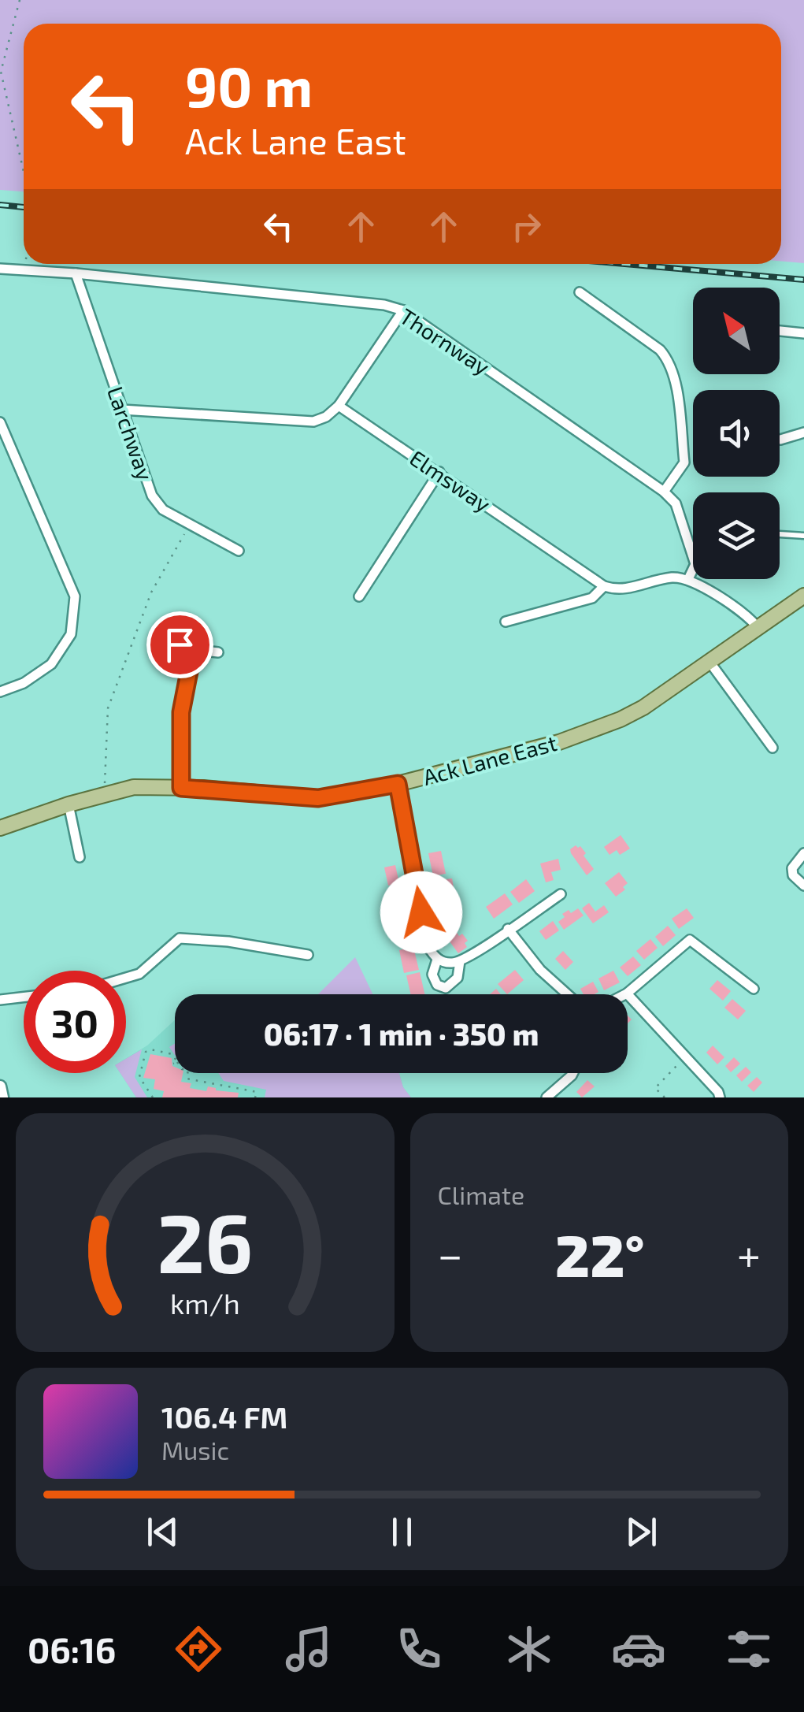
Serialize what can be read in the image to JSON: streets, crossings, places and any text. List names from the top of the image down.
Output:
{
  "streets": {
    "main road": ["Ack Lane East"],
    "street": ["Thornway", "Larchway", "Elmsway"]
  },
  "crossings": [
    ["Thornway", "Larchway"]
  ],
  "north": "top left",
  "page": {
    "turn": ["90 m", "Ack Lane East"],
    "limit": "30",
    "trip": "06:17 · 1 min · 350 m",
    "tile": "Climate",
    "heat": ["−", "22°", "+"],
    "song": ["106.4 FM", "Music"],
    "tabs": "06:16",
    "gauge": ["26", "km/h"]
  }
}
